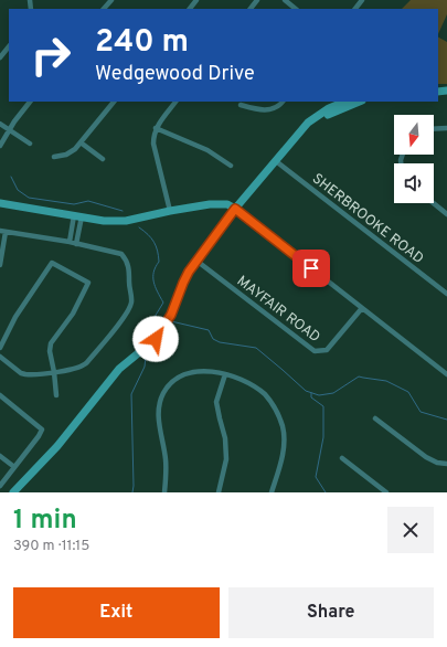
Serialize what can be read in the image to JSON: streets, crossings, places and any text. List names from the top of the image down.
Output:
{
  "streets": {
    "street": ["SHERBROOKE ROAD", "MAYFAIR ROAD"]
  },
  "north": "bottom",
  "page": {
    "turn": ["240 m", "Wedgewood Drive"],
    "heading": ["1 min", "390 m · 11:15"],
    "buttons": ["Exit", "Share"]
  }
}
